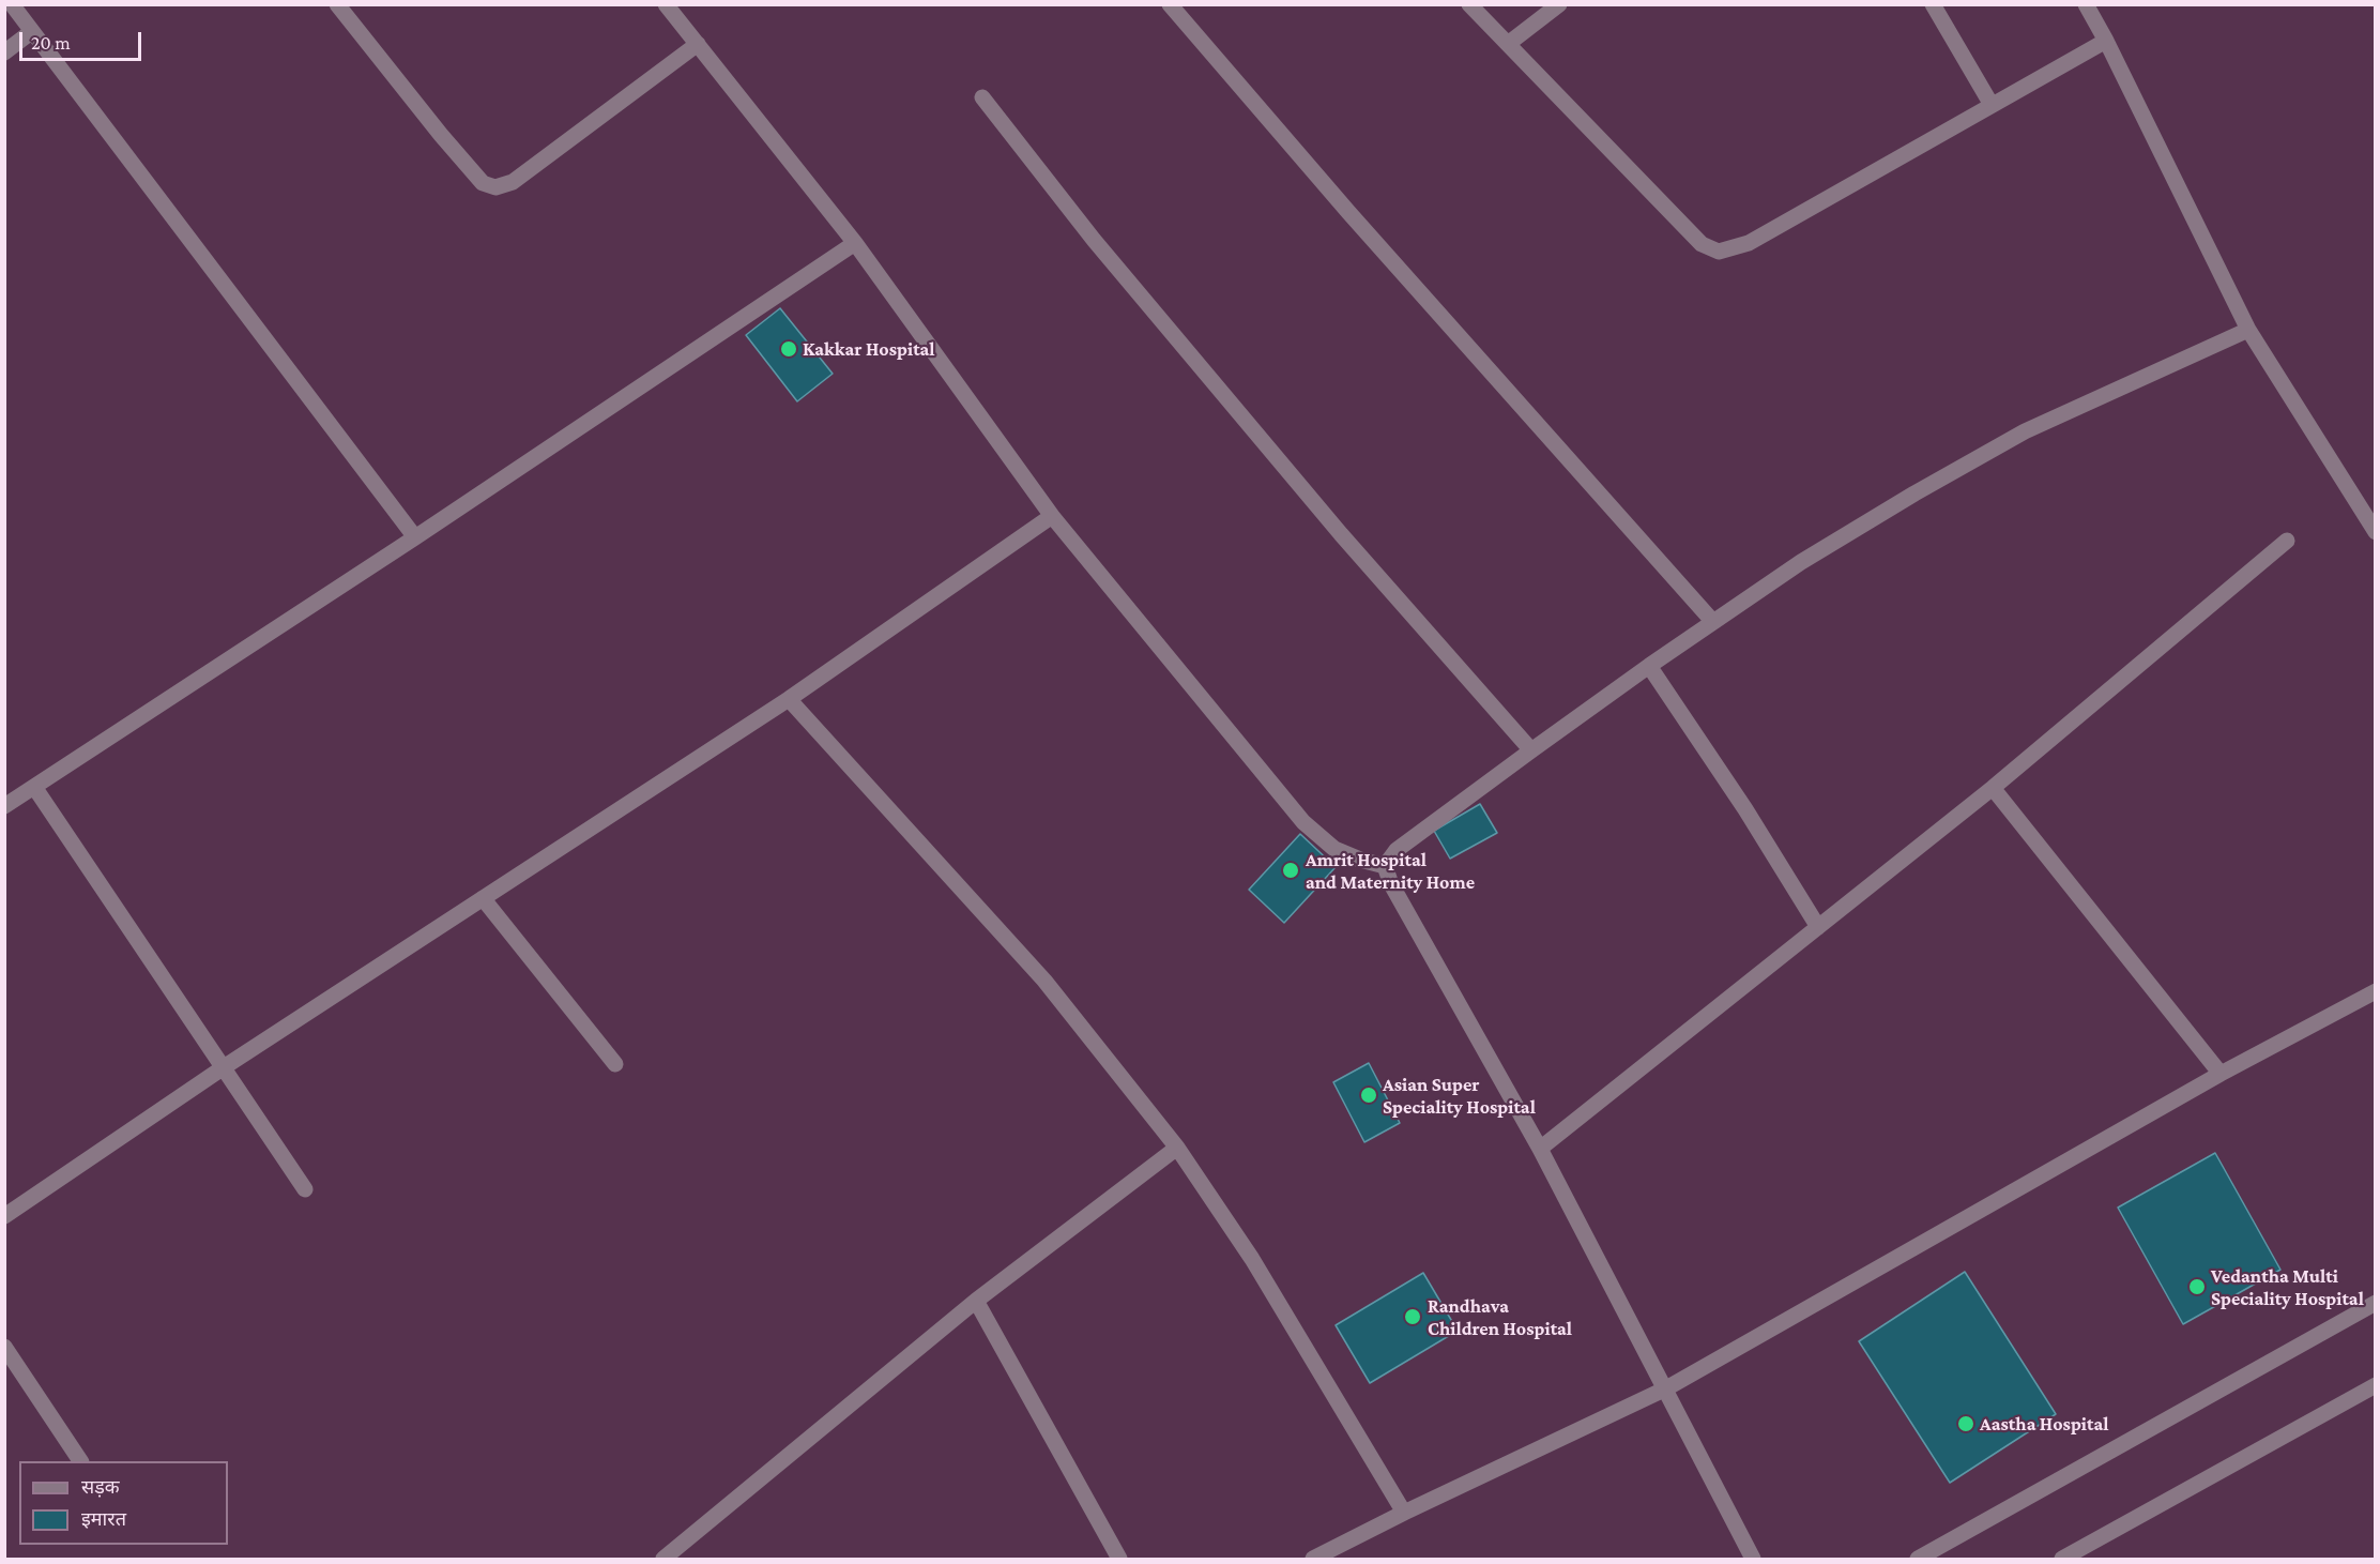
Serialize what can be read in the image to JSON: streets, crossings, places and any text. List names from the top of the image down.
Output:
{
  "places": [
    "Kakkar Hospital",
    "Amrit Hospital and Maternity Home",
    "Asian Super Speciality Hospital",
    "Vedantha Multi Speciality Hospital",
    "Randhava Children Hospital",
    "Aastha Hospital"
  ],
  "legend": ["सड़क", "इमारत"],
  "scale_bar": "20 m"
}
